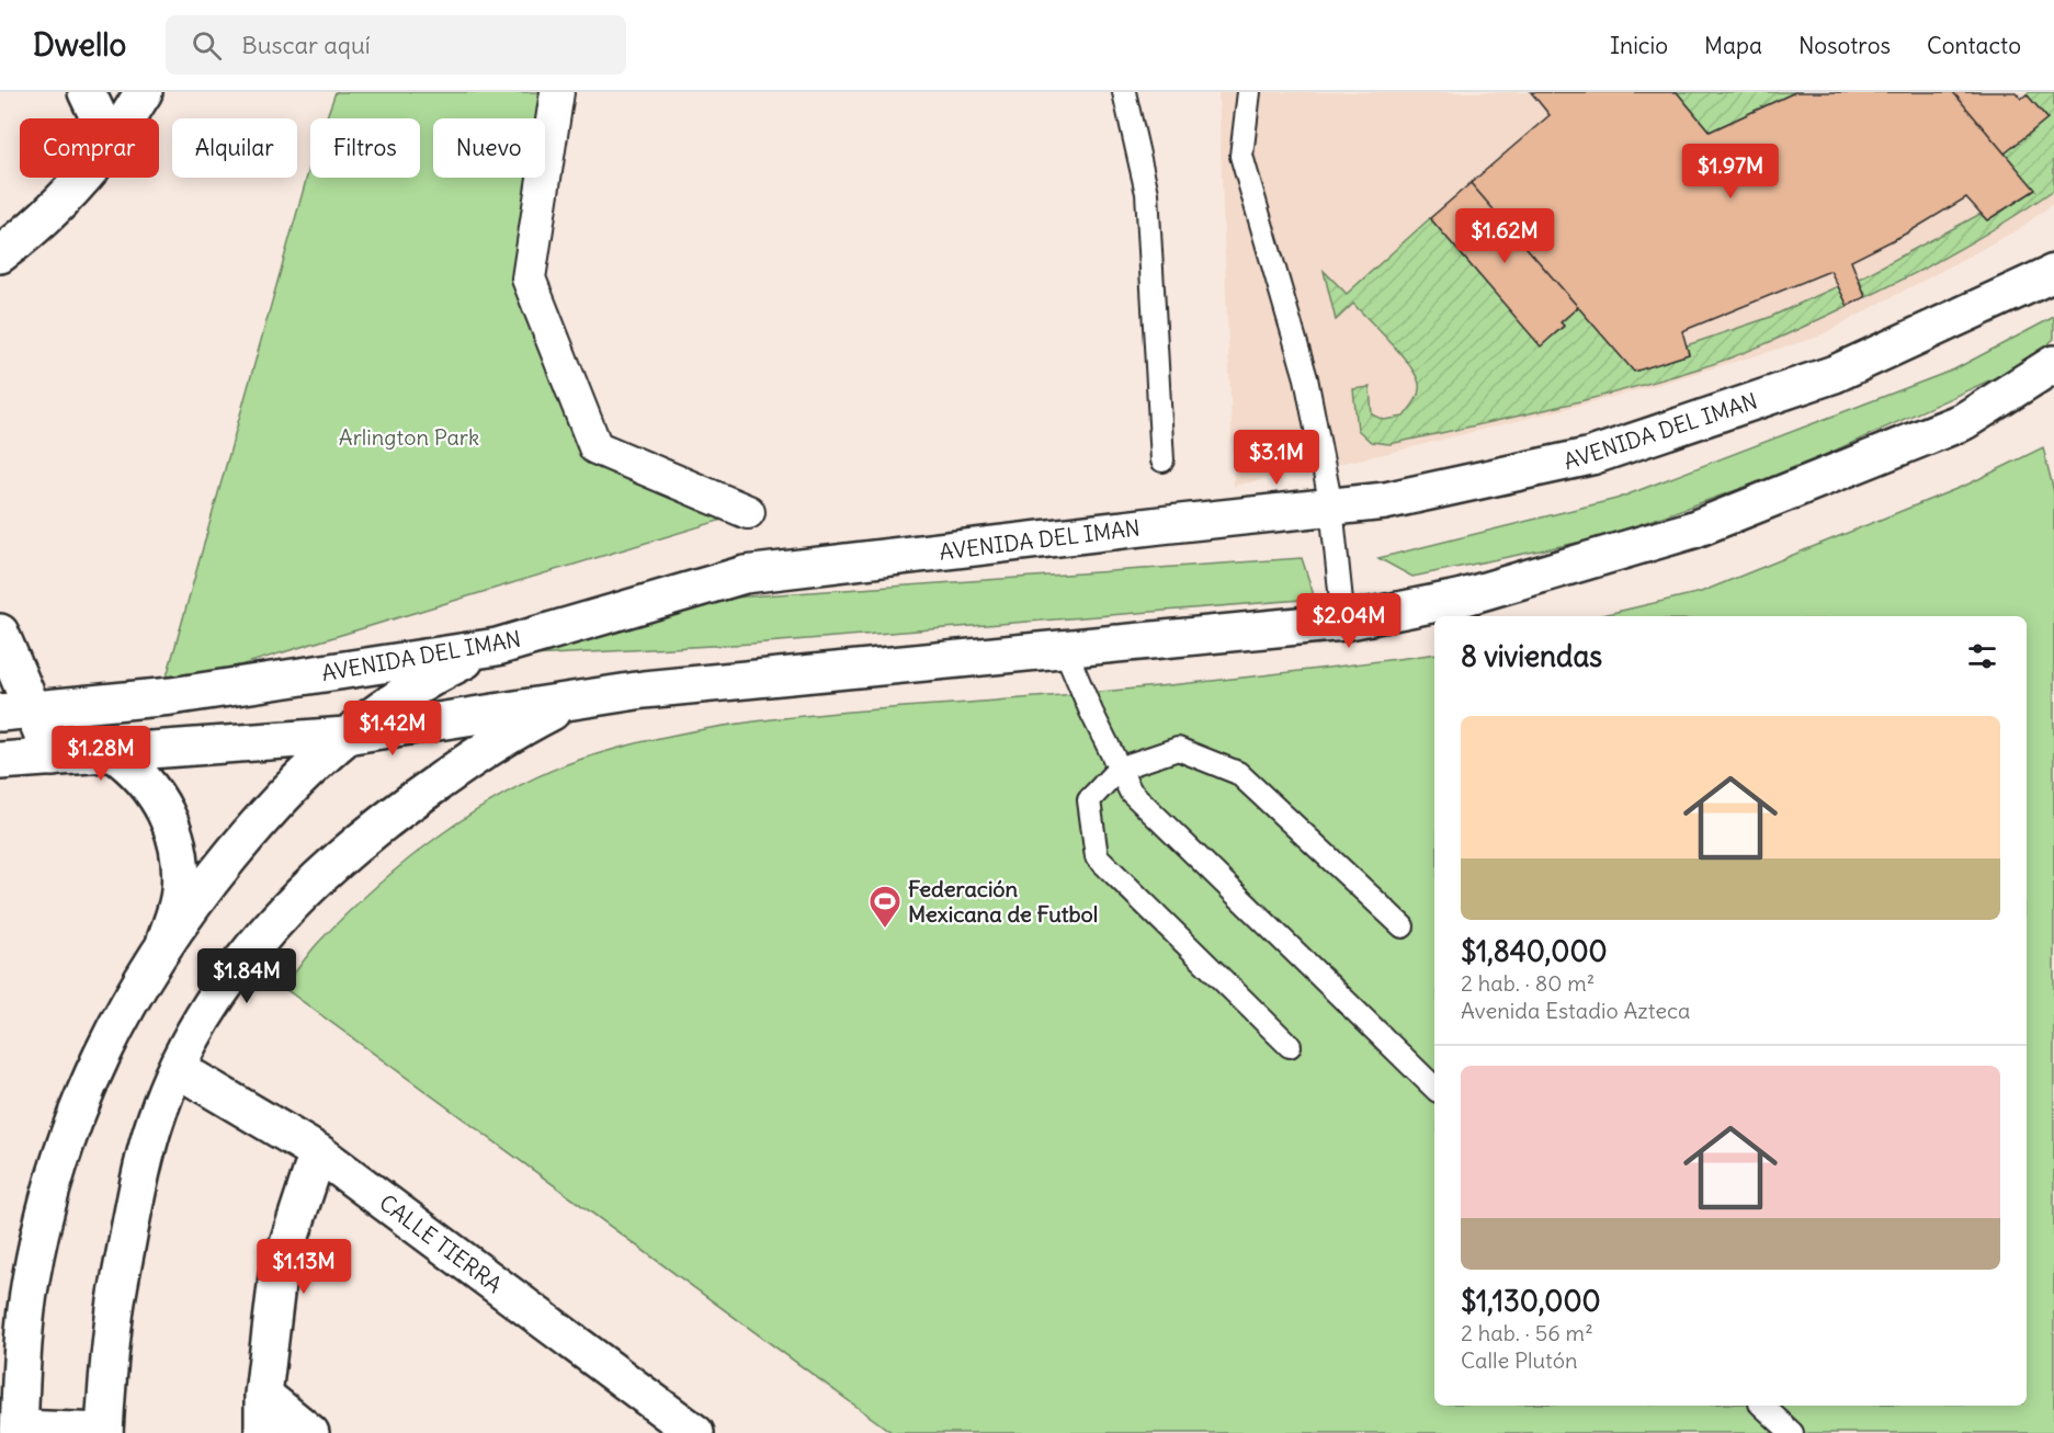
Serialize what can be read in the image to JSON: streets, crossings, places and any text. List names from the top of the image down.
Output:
{
  "streets": {
    "main road": ["AVENIDA DEL IMAN", "CALLE TIERRA"]
  },
  "parks": ["Arlington Park"],
  "places": {
    "sports": ["Federación Mexicana de Futbol"]
  },
  "page": {
    "header": "Dwello",
    "search": "Buscar aquí",
    "nav": [
      "Inicio",
      "Mapa",
      "Nosotros",
      "Contacto"
    ],
    "chip": [
      "Comprar",
      "Alquilar",
      "Filtros",
      "Nuevo"
    ],
    "price": [
      "$1.97M",
      "$1.62M",
      "$3.1M",
      "$2.04M",
      "$1.42M",
      "$1.28M",
      "$1.84M",
      "$1.13M"
    ],
    "heading": "8 viviendas",
    "list": [
      {
        "name": "$1,840,000",
        "note": "2 hab. · 80 m² · Avenida Estadio Azteca"
      },
      {
        "name": "$1,130,000",
        "note": "2 hab. · 56 m² · Calle Plutón"
      }
    ]
  }
}
